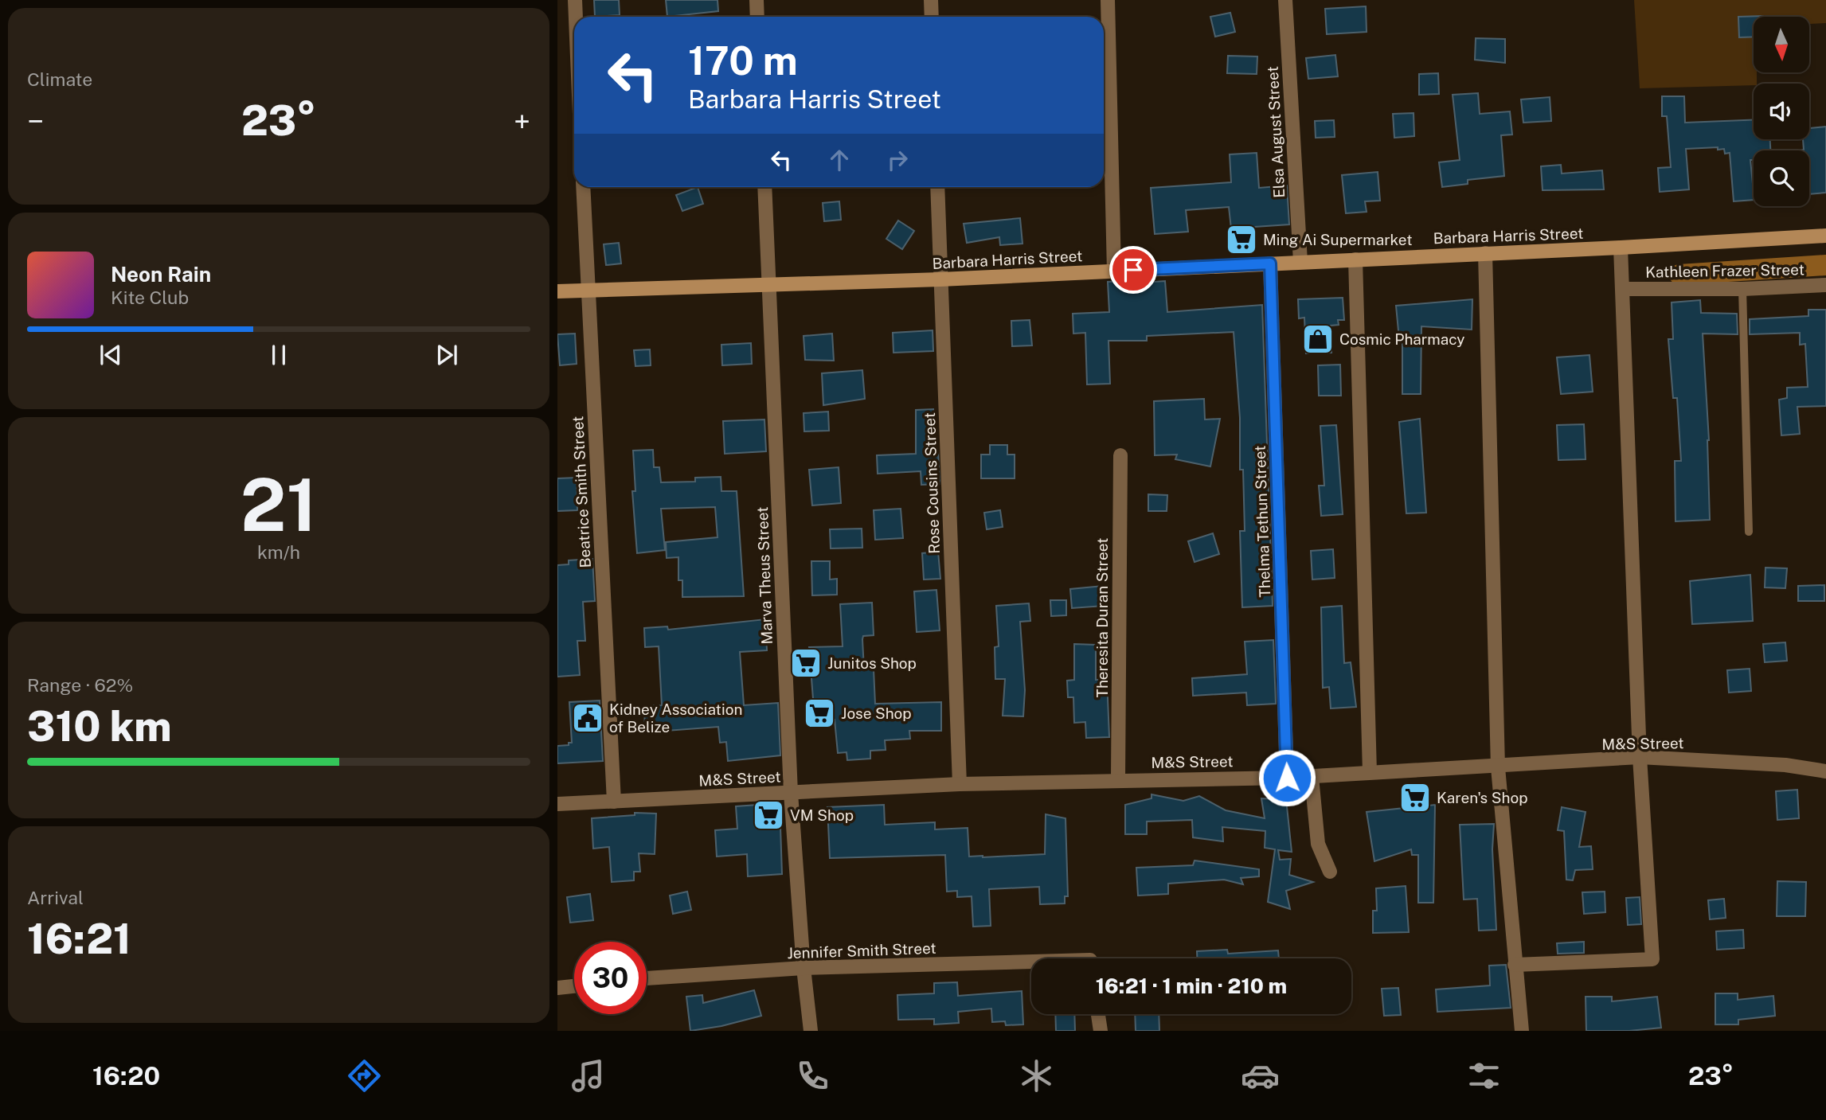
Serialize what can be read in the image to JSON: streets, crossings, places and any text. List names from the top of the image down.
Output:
{
  "streets": {
    "street": [
      "Elsa August Street",
      "Barbara Harris Street",
      "Kathleen Frazer Street",
      "Rose Cousins Street",
      "Beatrice Smith Street",
      "Thelma Tethun Street",
      "Marva Theus Street",
      "Theresita Duran Street",
      "M&S Street",
      "Jennifer Smith Street"
    ]
  },
  "crossings": [
    ["Elsa August Street", "Barbara Harris Street"],
    ["Barbara Harris Street", "Rose Cousins Street"],
    ["Barbara Harris Street", "Beatrice Smith Street"],
    ["Barbara Harris Street", "Thelma Tethun Street"],
    ["Barbara Harris Street", "Marva Theus Street"],
    ["Rose Cousins Street", "M&S Street"],
    ["Beatrice Smith Street", "M&S Street"],
    ["Thelma Tethun Street", "M&S Street"],
    ["Marva Theus Street", "M&S Street"],
    ["Marva Theus Street", "Jennifer Smith Street"],
    ["Theresita Duran Street", "M&S Street"]
  ],
  "places": {
    "supermarket": [
      "Ming Ai Supermarket",
      "Junitos Shop",
      "Jose Shop",
      "Karen's Shop",
      "VM Shop"
    ],
    "shop": ["Cosmic Pharmacy"],
    "public building": ["Kidney Association of Belize"]
  },
  "north": "bottom",
  "page": {
    "tile": [
      "Climate",
      ["21", "km/h"],
      ["Range · 62%", "310 km"],
      ["Arrival", "16:21"]
    ],
    "turn": ["170 m", "Barbara Harris Street"],
    "heat": ["−", "23°", "+"],
    "song": ["Neon Rain", "Kite Club"],
    "limit": "30",
    "trip": "16:21 · 1 min · 210 m",
    "tabs": ["16:20", "23°"]
  }
}
